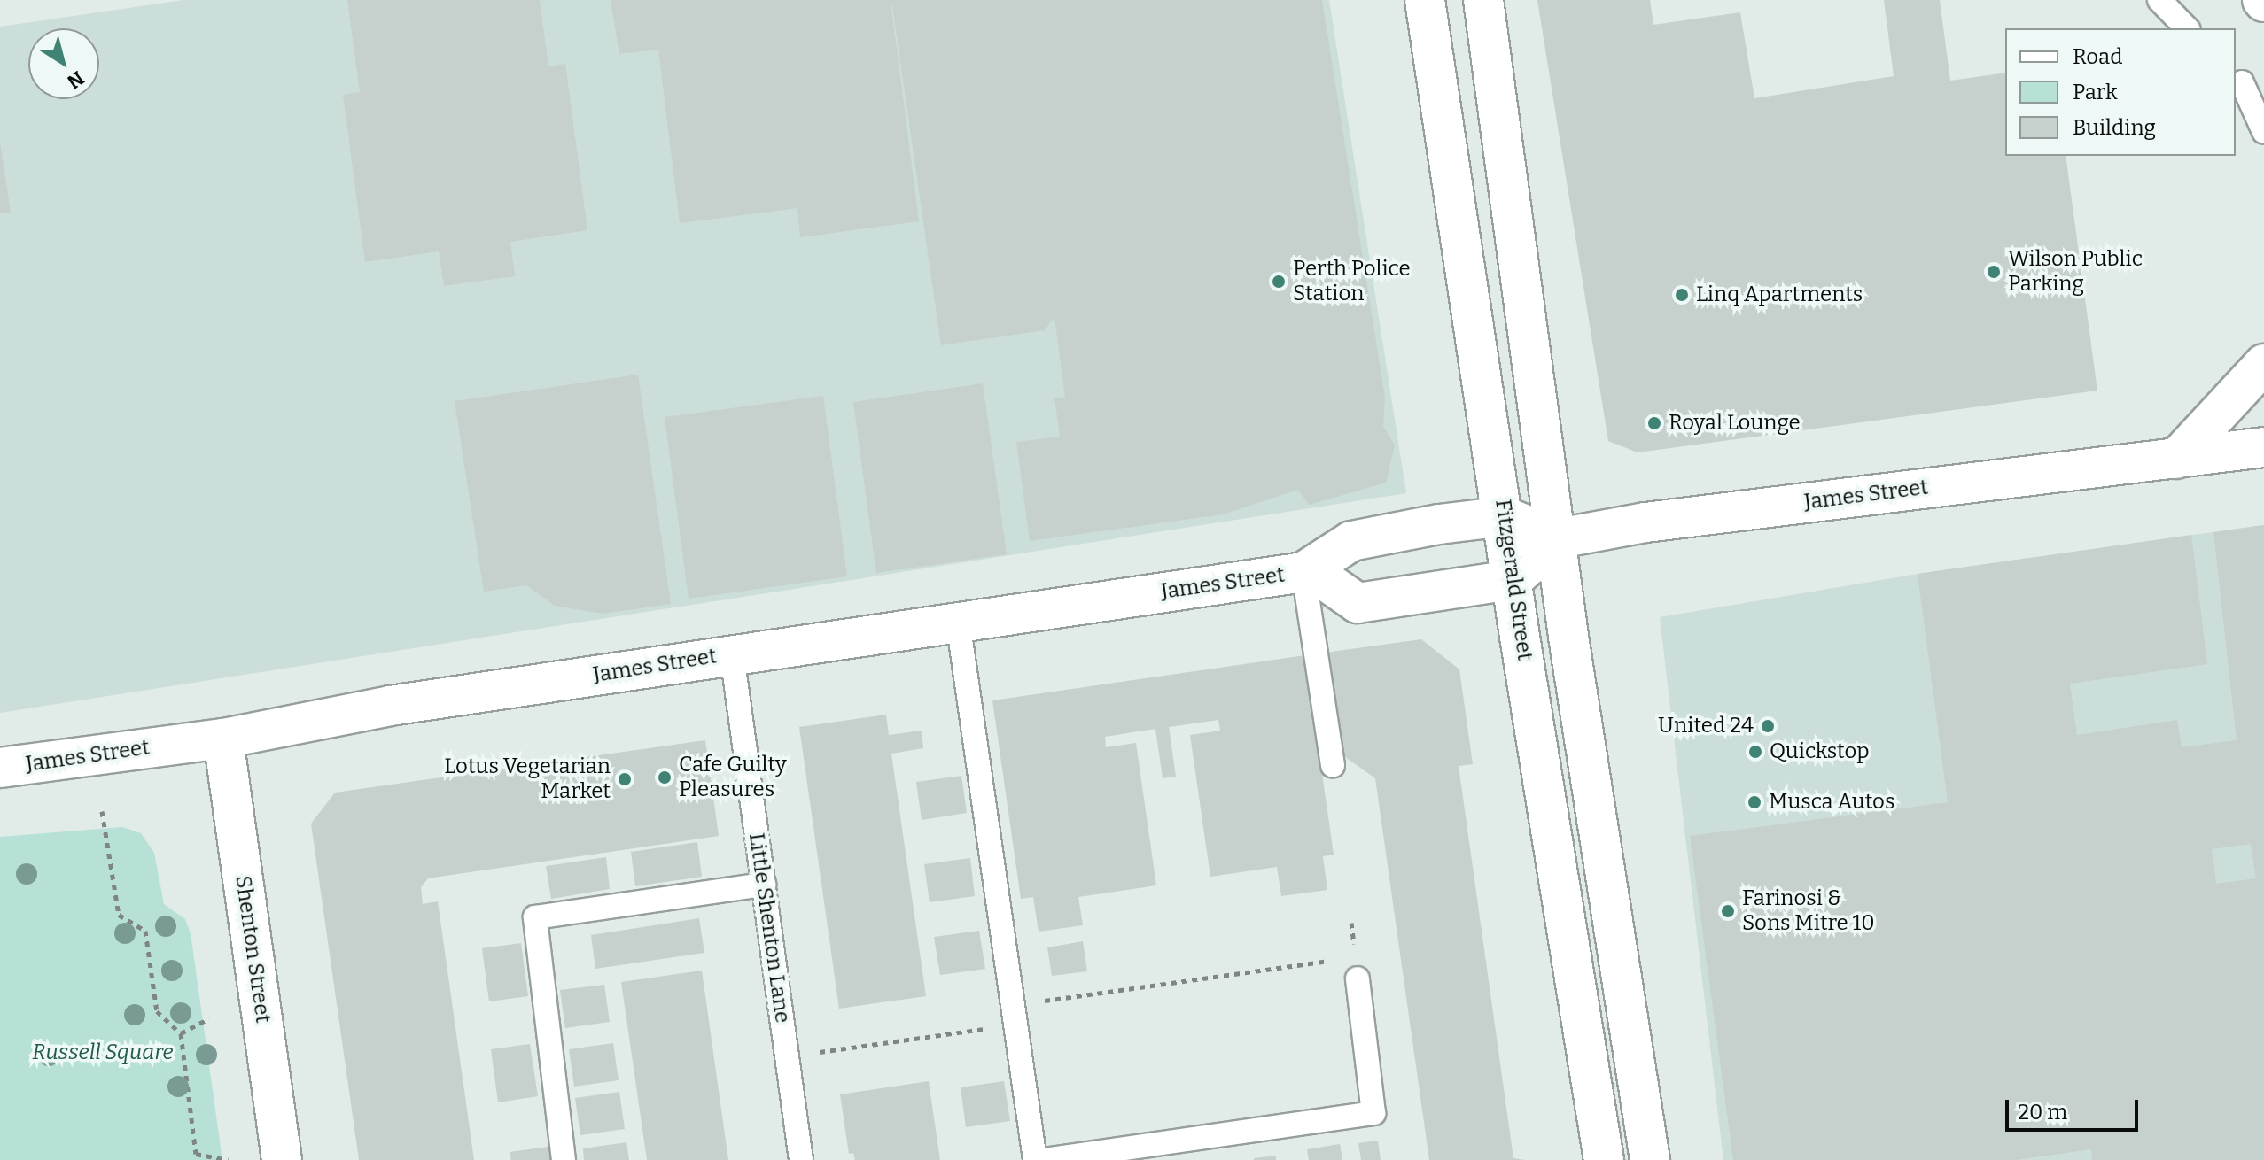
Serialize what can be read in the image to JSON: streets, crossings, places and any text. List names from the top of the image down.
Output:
{
  "streets": {
    "street": ["James Street", "Fitzgerald Street", "Shenton Street"],
    "lane": ["Little Shenton Lane"]
  },
  "crossings": [
    ["James Street", "Fitzgerald Street"],
    ["James Street", "Little Shenton Lane"],
    ["James Street", "Shenton Street"]
  ],
  "parks": ["Russell Square"],
  "places": [
    "Wilson Public Parking",
    "Perth Police Station",
    "Linq Apartments",
    "Royal Lounge",
    "United 24",
    "Quickstop",
    "Cafe Guilty Pleasures",
    "Lotus Vegetarian Market",
    "Musca Autos",
    "Farinosi & Sons Mitre 10"
  ],
  "legend": ["Road", "Park", "Building"],
  "scale_bar": "20 m",
  "north": "bottom right"
}
